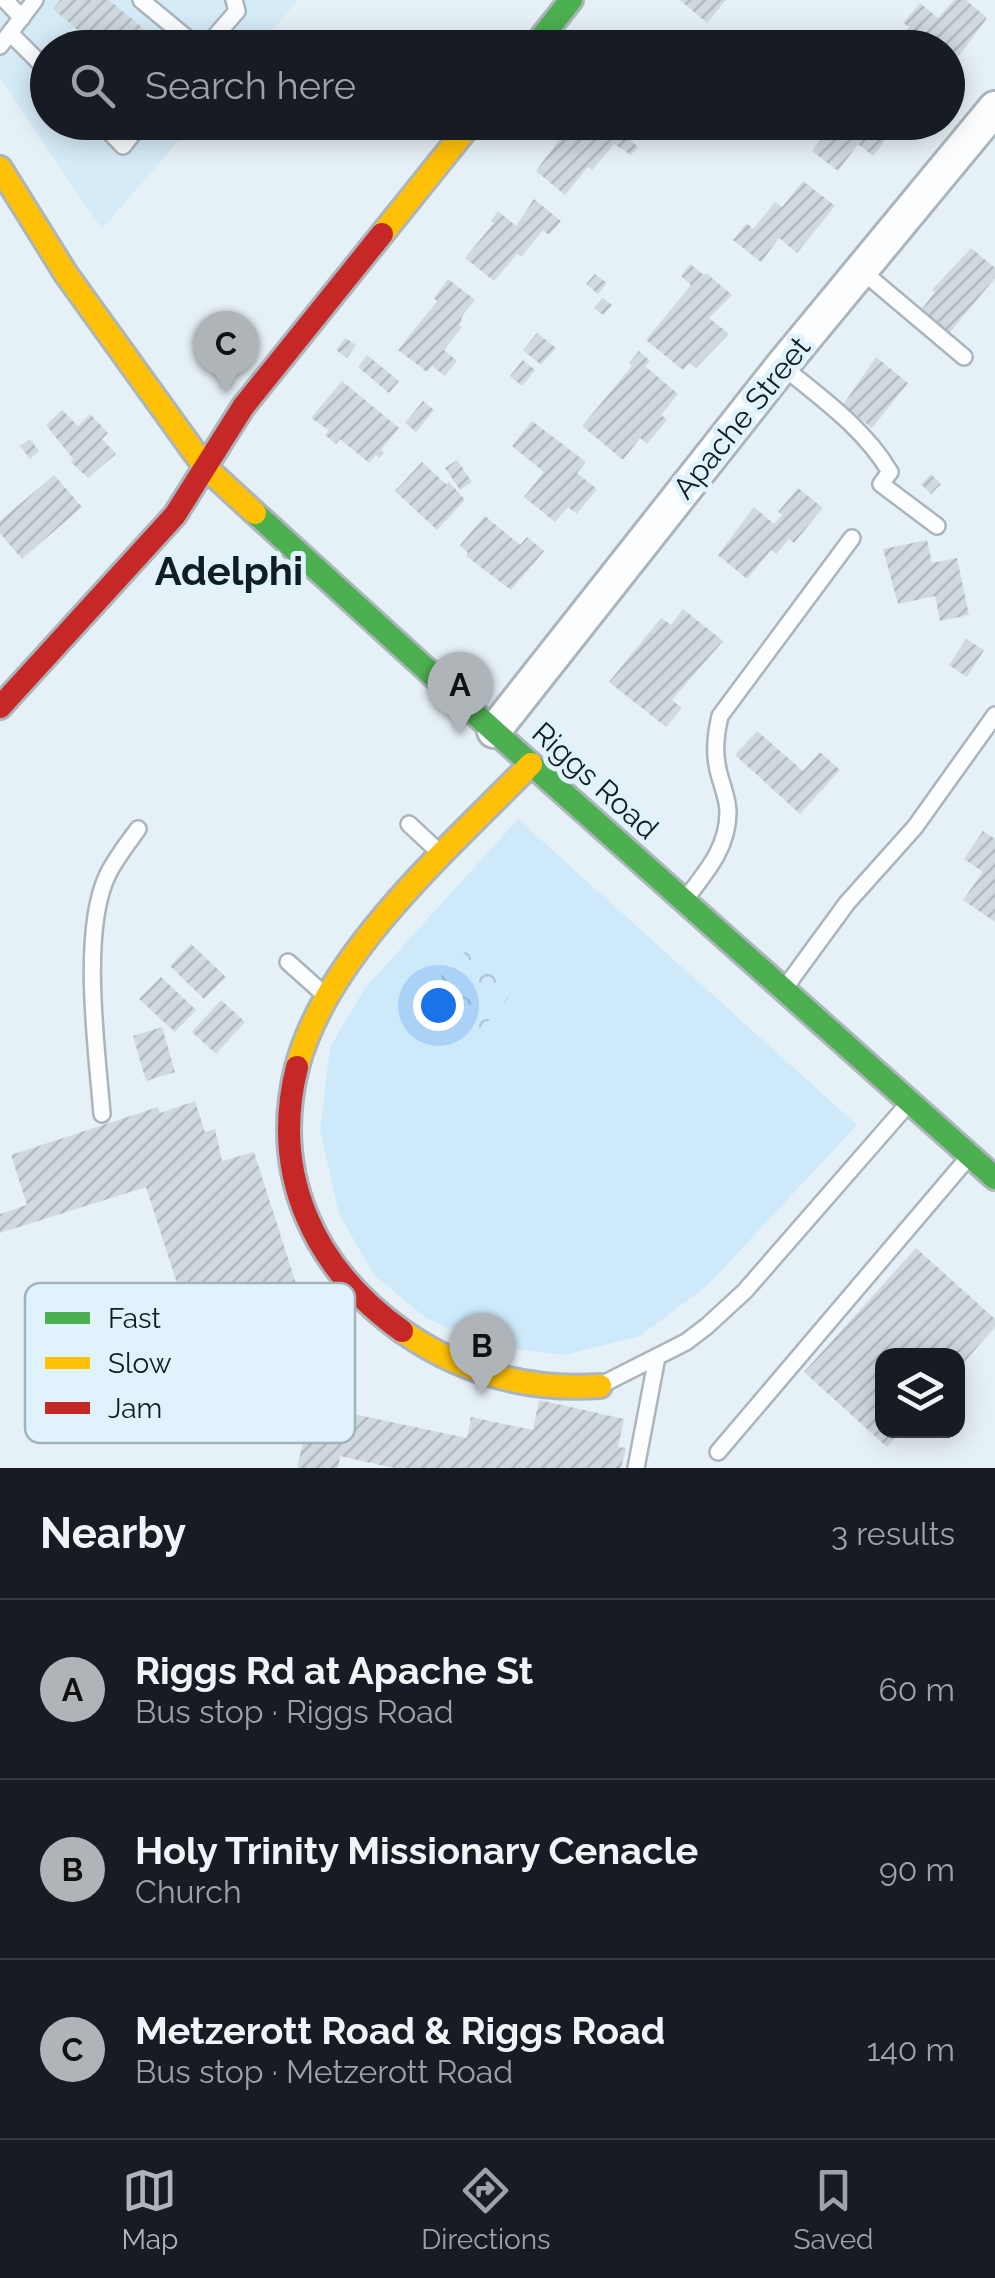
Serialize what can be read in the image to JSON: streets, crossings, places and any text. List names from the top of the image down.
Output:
{
  "streets": {
    "street": ["Apache Street", "Riggs Road"]
  },
  "crossings": [
    ["Apache Street", "Riggs Road"]
  ],
  "districts": ["Adelphi"],
  "legend": ["Fast", "Slow", "Jam"],
  "page": {
    "search": "Search here",
    "pins": ["C", "A", "B"],
    "heading": ["Nearby", "3 results"],
    "list": [
      {
        "mark": "A",
        "name": "Riggs Rd at Apache St",
        "note": "Bus stop · Riggs Road",
        "value": "60 m"
      },
      {
        "mark": "B",
        "name": "Holy Trinity Missionary Cenacle",
        "note": "Church",
        "value": "90 m"
      },
      {
        "mark": "C",
        "name": "Metzerott Road & Riggs Road",
        "note": "Bus stop · Metzerott Road",
        "value": "140 m"
      }
    ],
    "nav": ["Map", "Directions", "Saved"]
  }
}
